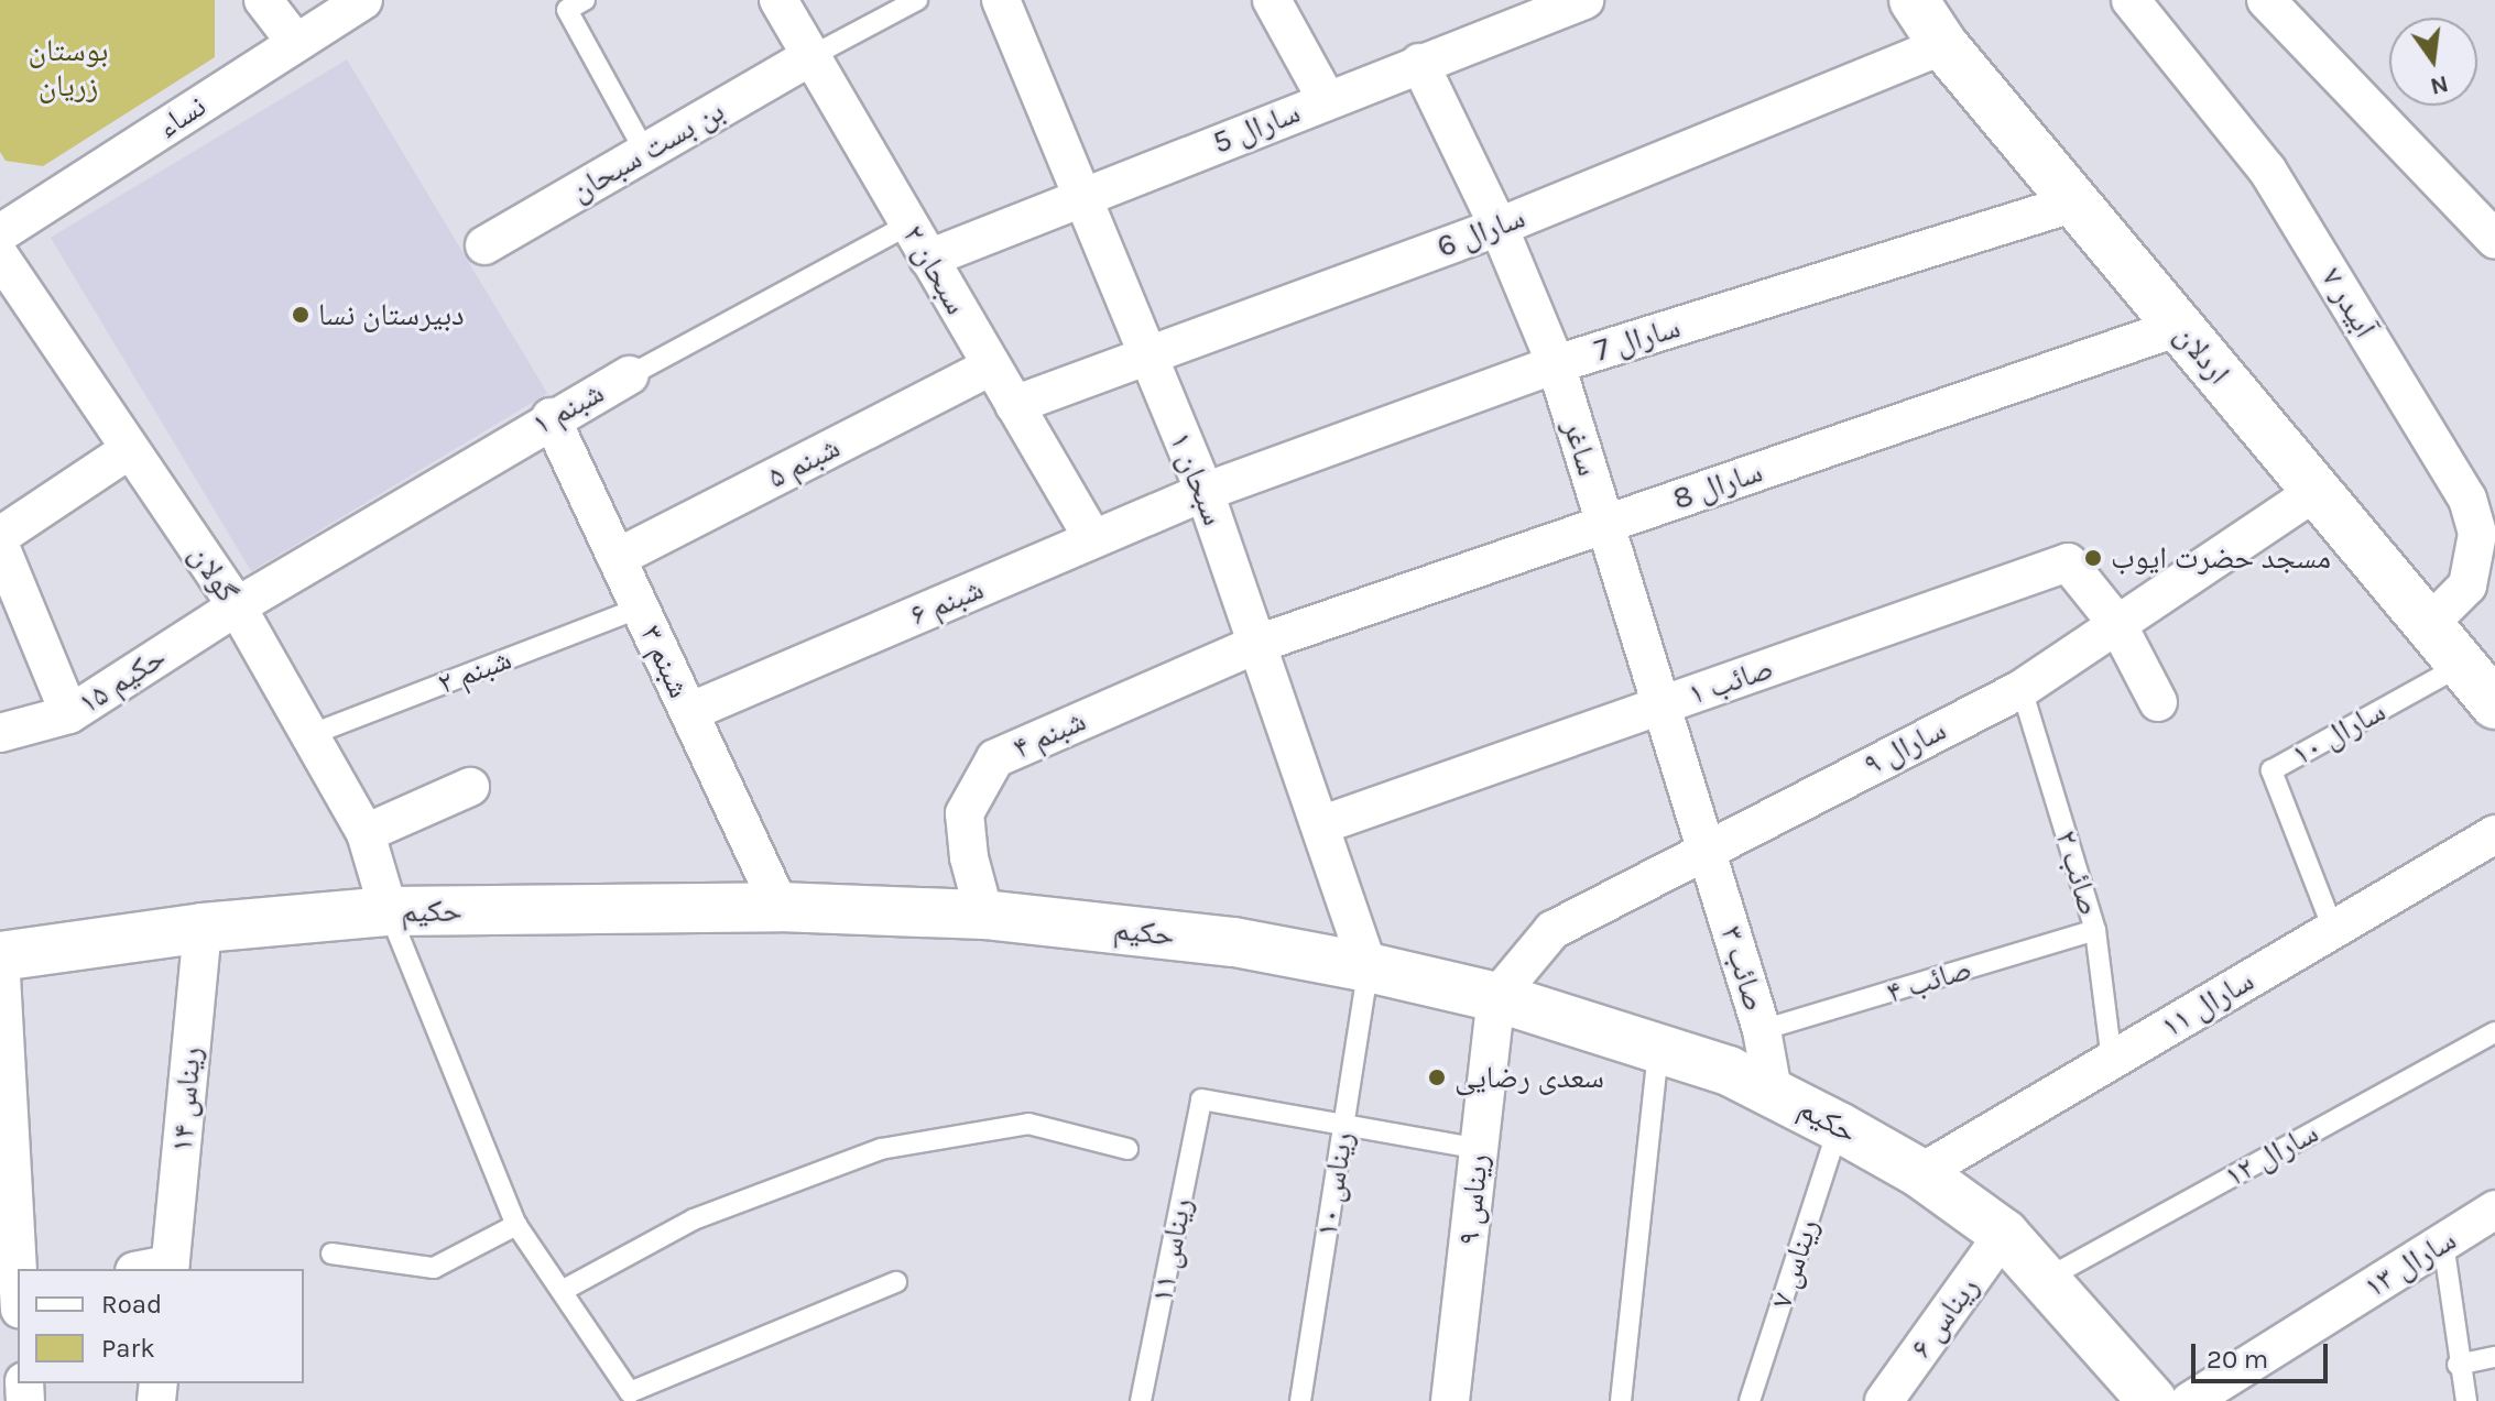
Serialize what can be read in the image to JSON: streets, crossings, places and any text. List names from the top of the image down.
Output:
{
  "streets": {
    "street": [
      "نساء",
      "سارال 5",
      "بن بست سبحان",
      "سارال 6",
      "سبحان ۲",
      "آبیدر ۷",
      "سارال 7",
      "اردلان",
      "شبنم ۱",
      "ساغر",
      "شبنم ۵",
      "سبحان ۱",
      "سارال 8",
      "گولان",
      "شبنم ۶",
      "شبنم ۳",
      "حکیم ۱۵",
      "صائب ۱",
      "شبنم ۴",
      "سارال ۹",
      "حکیم",
      "صائب ۳",
      "سارال ۱۱",
      "ریناس ۱۴",
      "ریناس ۹",
      "سارال ۱۳",
      "ریناس ۶"
    ],
    "lane": [
      "شبنم ۲",
      "سارال ۱۰",
      "صائب ۲",
      "صائب ۴",
      "سارال ۱۲",
      "ریناس ۱۰",
      "ریناس ۱۱",
      "ریناس ۷"
    ]
  },
  "crossings": [
    ["سارال 5", "سبحان ۲"],
    ["سارال 5", "ساغر"],
    ["سارال 5", "سبحان ۱"],
    ["بن بست سبحان", "سبحان ۲"],
    ["سارال 6", "سبحان ۲"],
    ["سارال 6", "اردلان"],
    ["سارال 6", "ساغر"],
    ["سارال 6", "سبحان ۱"],
    ["سبحان ۲", "شبنم ۱"],
    ["سبحان ۲", "شبنم ۵"],
    ["سبحان ۲", "شبنم ۶"],
    ["آبیدر ۷", "اردلان"],
    ["سارال 7", "اردلان"],
    ["سارال 7", "ساغر"],
    ["سارال 7", "سبحان ۱"],
    ["سارال 7", "شبنم ۶"],
    ["اردلان", "سارال 8"],
    ["اردلان", "سارال ۱۰"],
    ["اردلان", "سارال ۹"],
    ["شبنم ۱", "گولان"],
    ["شبنم ۱", "شبنم ۳"],
    ["شبنم ۱", "حکیم ۱۵"],
    ["ساغر", "سارال 8"],
    ["ساغر", "صائب ۱"],
    ["ساغر", "سارال ۹"],
    ["ساغر", "صائب ۳"],
    ["شبنم ۵", "شبنم ۳"],
    ["سبحان ۱", "سارال 8"],
    ["سبحان ۱", "شبنم ۶"],
    ["سبحان ۱", "صائب ۱"],
    ["سبحان ۱", "شبنم ۴"],
    ["سبحان ۱", "حکیم"],
    ["سبحان ۱", "ریناس ۱۰"],
    ["سارال 8", "شبنم ۴"],
    ["گولان", "شبنم ۲"],
    ["گولان", "حکیم ۱۵"],
    ["گولان", "حکیم"],
    ["شبنم ۶", "شبنم ۳"],
    ["شبنم ۳", "شبنم ۲"],
    ["شبنم ۳", "حکیم"],
    ["صائب ۱", "سارال ۹"],
    ["سارال ۱۰", "سارال ۱۱"],
    ["شبنم ۴", "حکیم"],
    ["سارال ۹", "صائب ۲"],
    ["سارال ۹", "حکیم"],
    ["سارال ۹", "صائب ۳"],
    ["سارال ۹", "ریناس ۹"],
    ["صائب ۲", "صائب ۴"],
    ["صائب ۲", "سارال ۱۱"],
    ["حکیم", "صائب ۳"],
    ["حکیم", "سارال ۱۱"],
    ["حکیم", "ریناس ۱۴"],
    ["حکیم", "سارال ۱۲"],
    ["حکیم", "ریناس ۱۰"],
    ["حکیم", "ریناس ۹"],
    ["حکیم", "ریناس ۷"],
    ["حکیم", "ریناس ۶"],
    ["صائب ۳", "صائب ۴"],
    ["ریناس ۱۰", "ریناس ۱۱"]
  ],
  "parks": ["بوستان زریان"],
  "places": ["دبیرستان نسا", "مسجد حضرت ایوب", "سعدی رضایی"],
  "legend": ["Road", "Park"],
  "scale_bar": "20 m",
  "north": "bottom"
}
